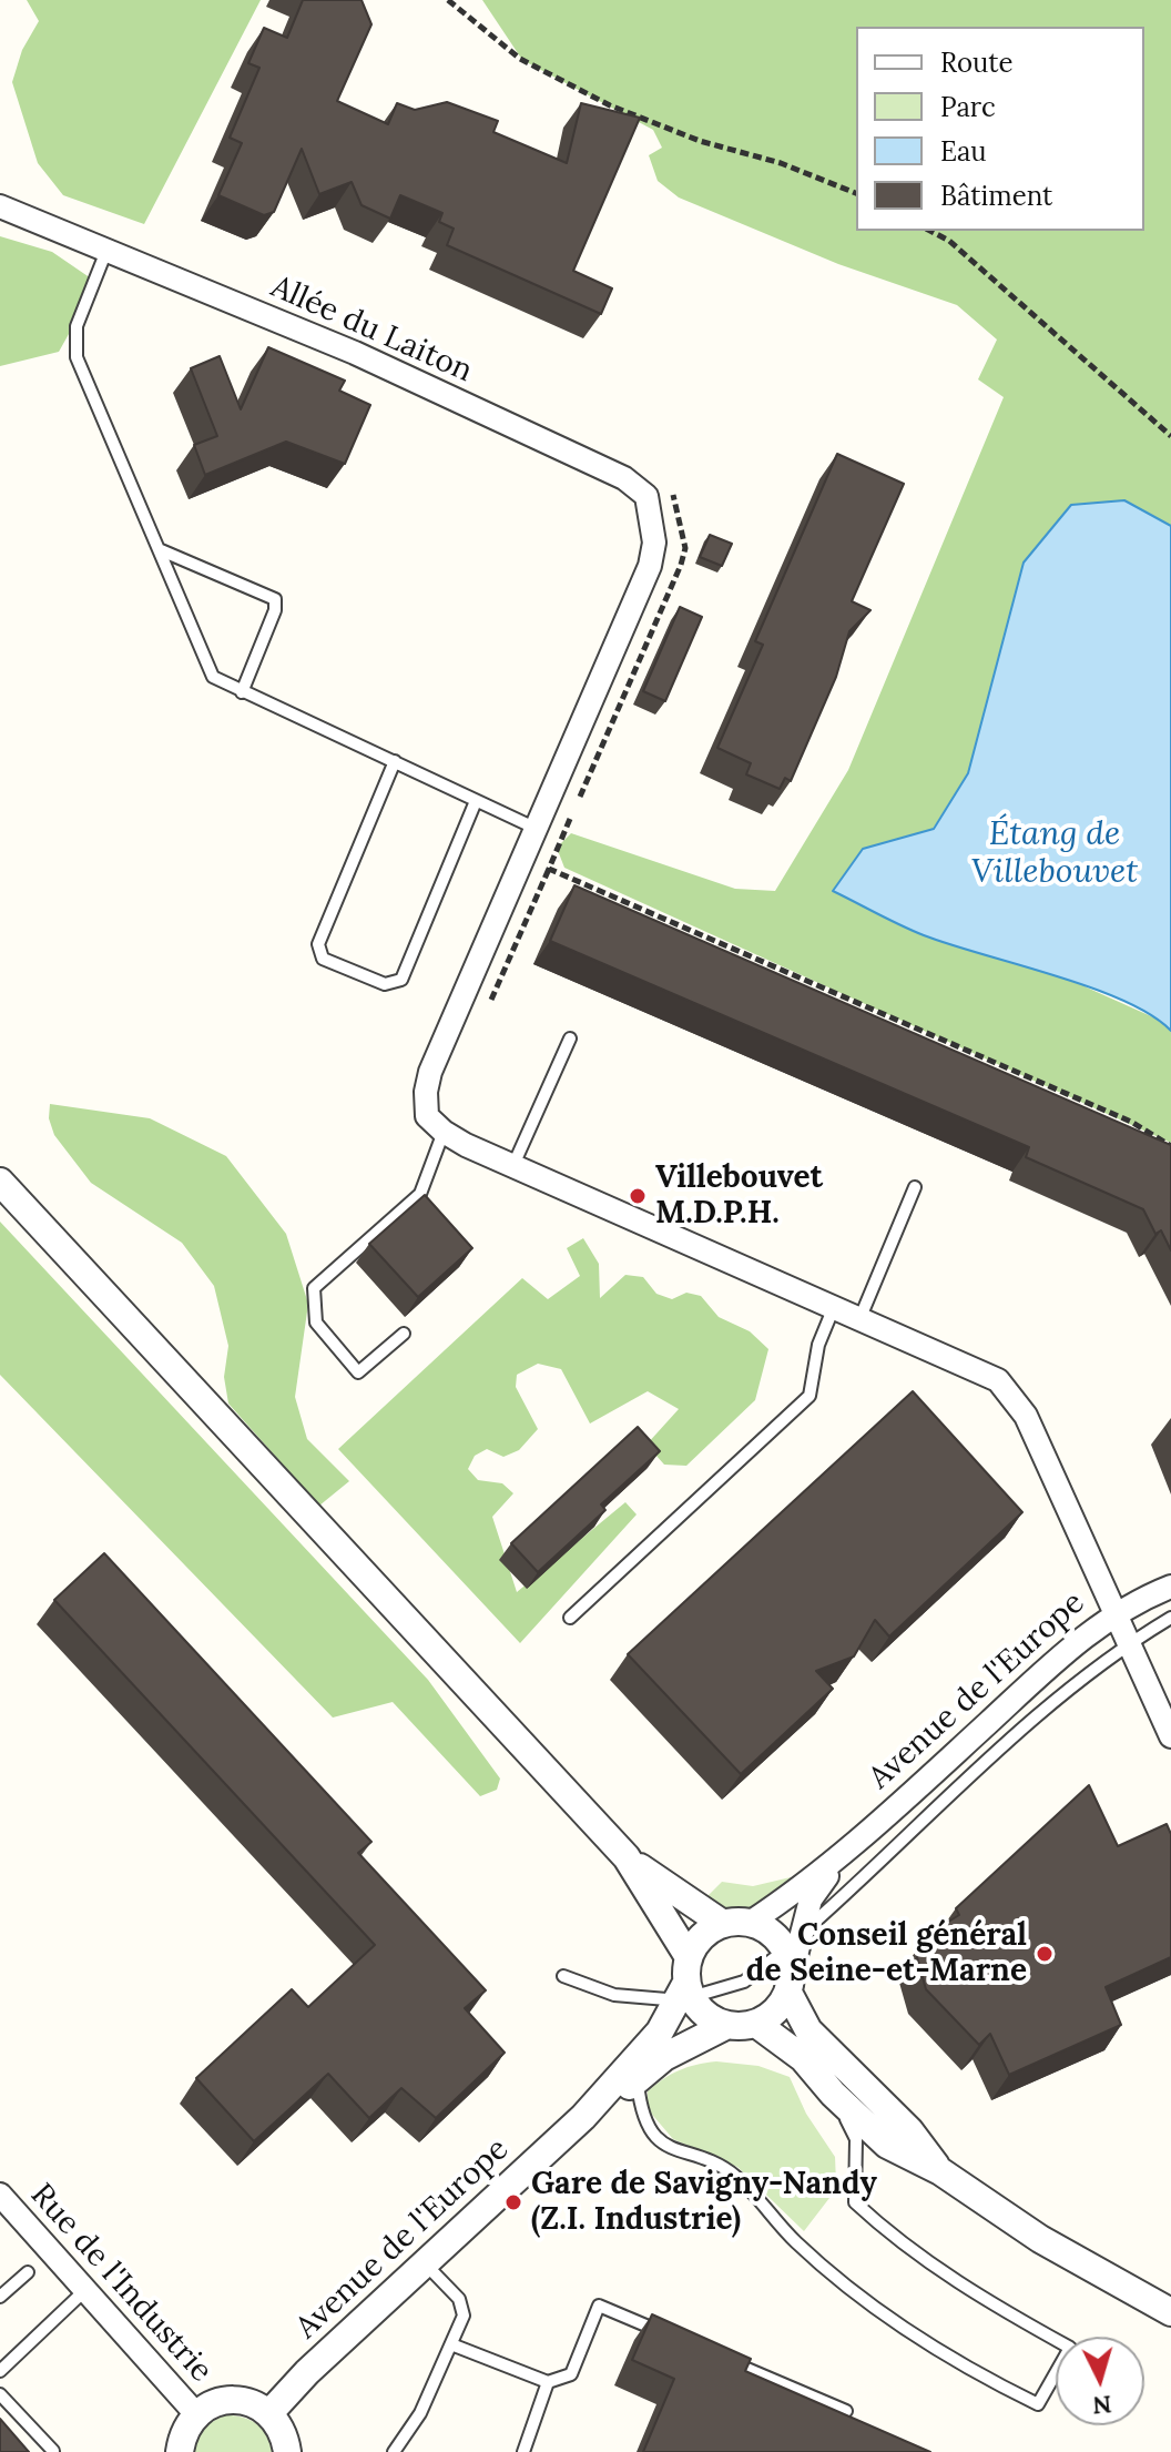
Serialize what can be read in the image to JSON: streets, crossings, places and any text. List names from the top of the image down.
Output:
{
  "streets": {
    "street": ["Allée du Laiton", "Avenue de l'Europe", "Rue de l'Industrie"]
  },
  "water": ["Étang de Villebouvet"],
  "places": ["Villebouvet M.D.P.H.", "Conseil général de Seine-et-Marne", "Gare de Savigny-Nandy (Z.I. Industrie)"],
  "legend": [
    "Route",
    "Parc",
    "Eau",
    "Bâtiment"
  ],
  "north": "bottom"
}
